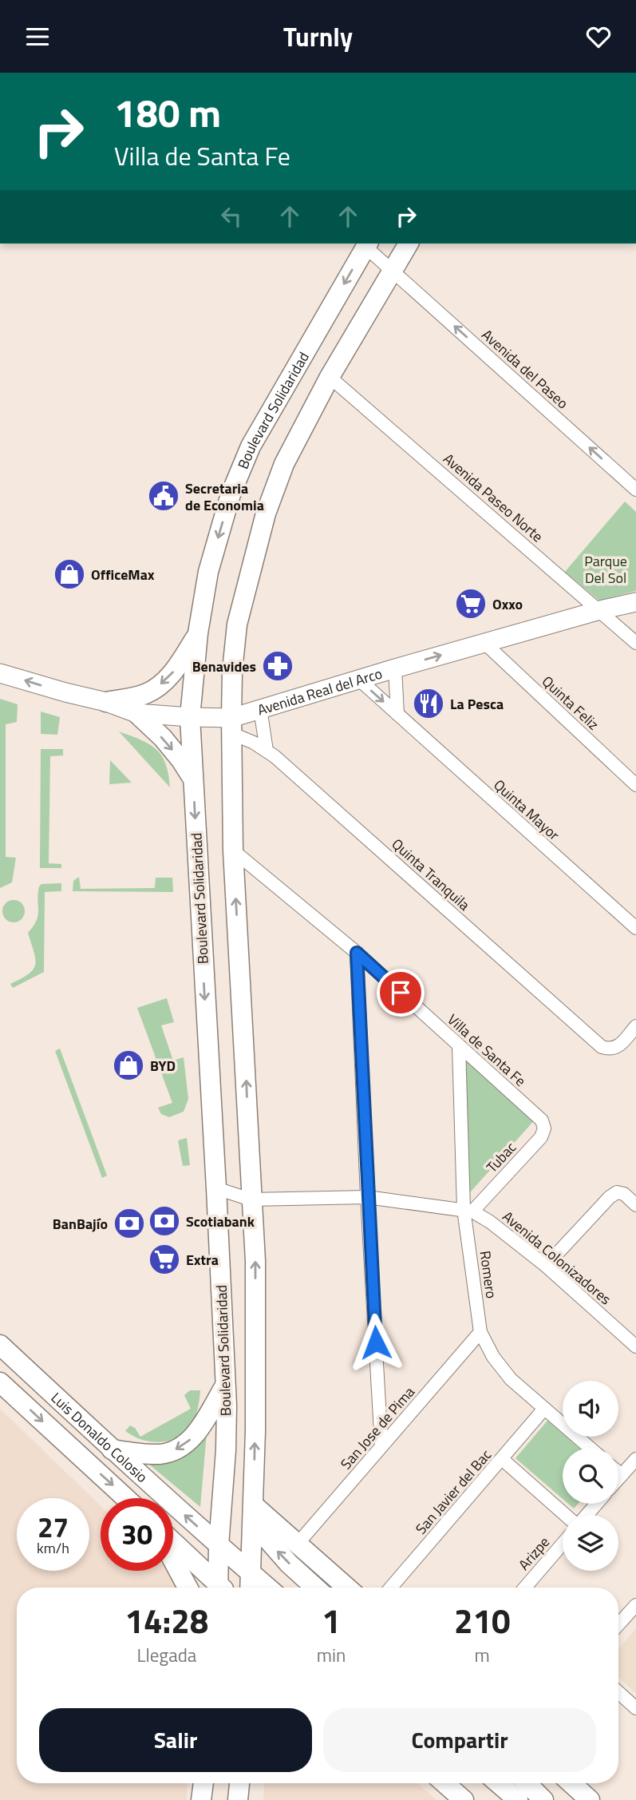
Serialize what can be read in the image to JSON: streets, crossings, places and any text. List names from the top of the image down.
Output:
{
  "streets": {
    "main road": ["Boulevard Solidaridad", "Luis Donaldo Colosio"],
    "street": [
      "Avenida del Paseo",
      "Avenida Paseo Norte",
      "Avenida Real del Arco",
      "Quinta Feliz",
      "Quinta Mayor",
      "Quinta Tranquila",
      "Villa de Santa Fe",
      "Tubac",
      "Avenida Colonizadores",
      "Romero",
      "San Jose de Pima",
      "San Javier del Bac",
      "Arizpe"
    ]
  },
  "crossings": [
    ["Avenida del Paseo", "Boulevard Solidaridad"],
    ["Boulevard Solidaridad", "Avenida Paseo Norte"],
    ["Boulevard Solidaridad", "Avenida Real del Arco"],
    ["Boulevard Solidaridad", "Quinta Tranquila"],
    ["Boulevard Solidaridad", "Villa de Santa Fe"],
    ["Boulevard Solidaridad", "Avenida Colonizadores"],
    ["Boulevard Solidaridad", "Luis Donaldo Colosio"],
    ["Avenida Paseo Norte", "Avenida Real del Arco"],
    ["Avenida Real del Arco", "Quinta Feliz"],
    ["Avenida Real del Arco", "Quinta Mayor"],
    ["Avenida Real del Arco", "Quinta Tranquila"],
    ["Villa de Santa Fe", "Tubac"],
    ["Villa de Santa Fe", "Romero"],
    ["Tubac", "Avenida Colonizadores"],
    ["Tubac", "Romero"],
    ["Avenida Colonizadores", "Romero"],
    ["Romero", "San Jose de Pima"],
    ["Romero", "San Javier del Bac"]
  ],
  "one_way": ["Avenida del Paseo"],
  "parks": ["Parque Del Sol"],
  "places": {
    "public building": ["Secretaria de Economia"],
    "shop": ["OfficeMax", "BYD"],
    "supermarket": ["Oxxo", "Extra"],
    "pharmacy": ["Benavides"],
    "restaurant": ["La Pesca"],
    "bank": ["Scotiabank", "BanBajío"]
  },
  "page": {
    "header": "Turnly",
    "turn": ["180 m", "Villa de Santa Fe"],
    "speed": "27 km/h",
    "limit": "30",
    "eta": [
      "14:28",
      "Llegada",
      "1",
      "min",
      "210",
      "m"
    ],
    "buttons": ["Salir", "Compartir"]
  }
}
